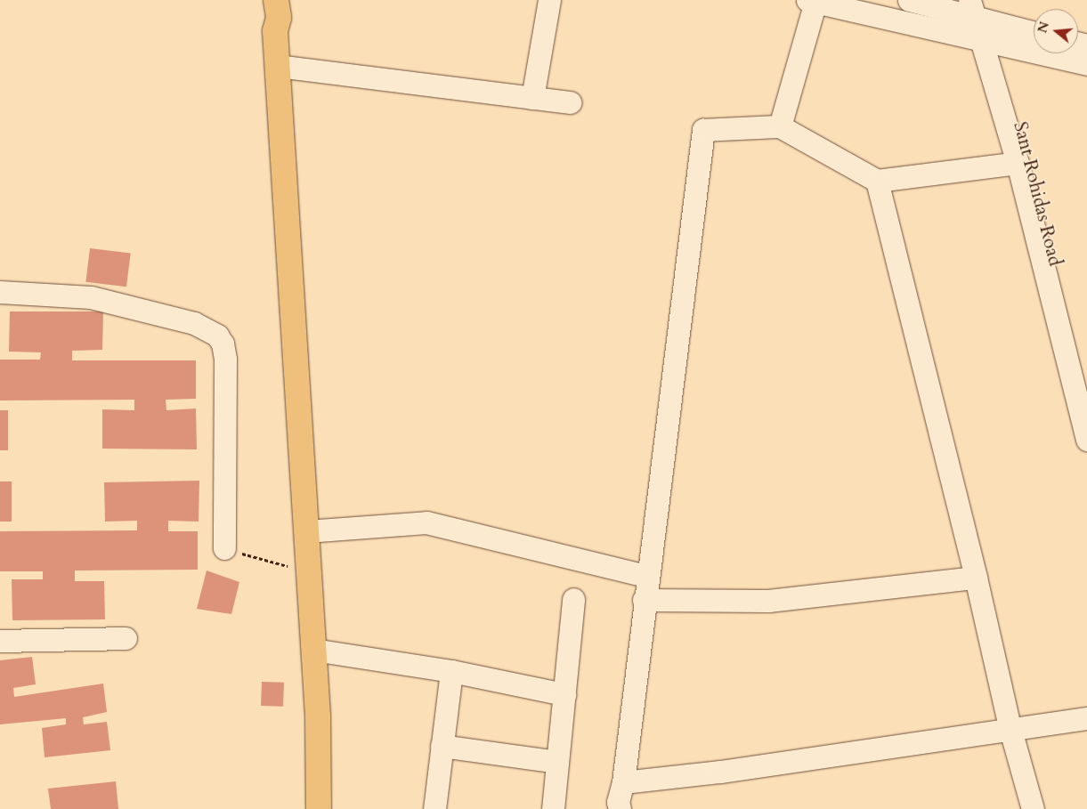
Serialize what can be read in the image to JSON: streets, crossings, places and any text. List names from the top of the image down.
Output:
{
  "streets": {
    "street": ["Sant Rohidas Road"]
  },
  "north": "left"
}
